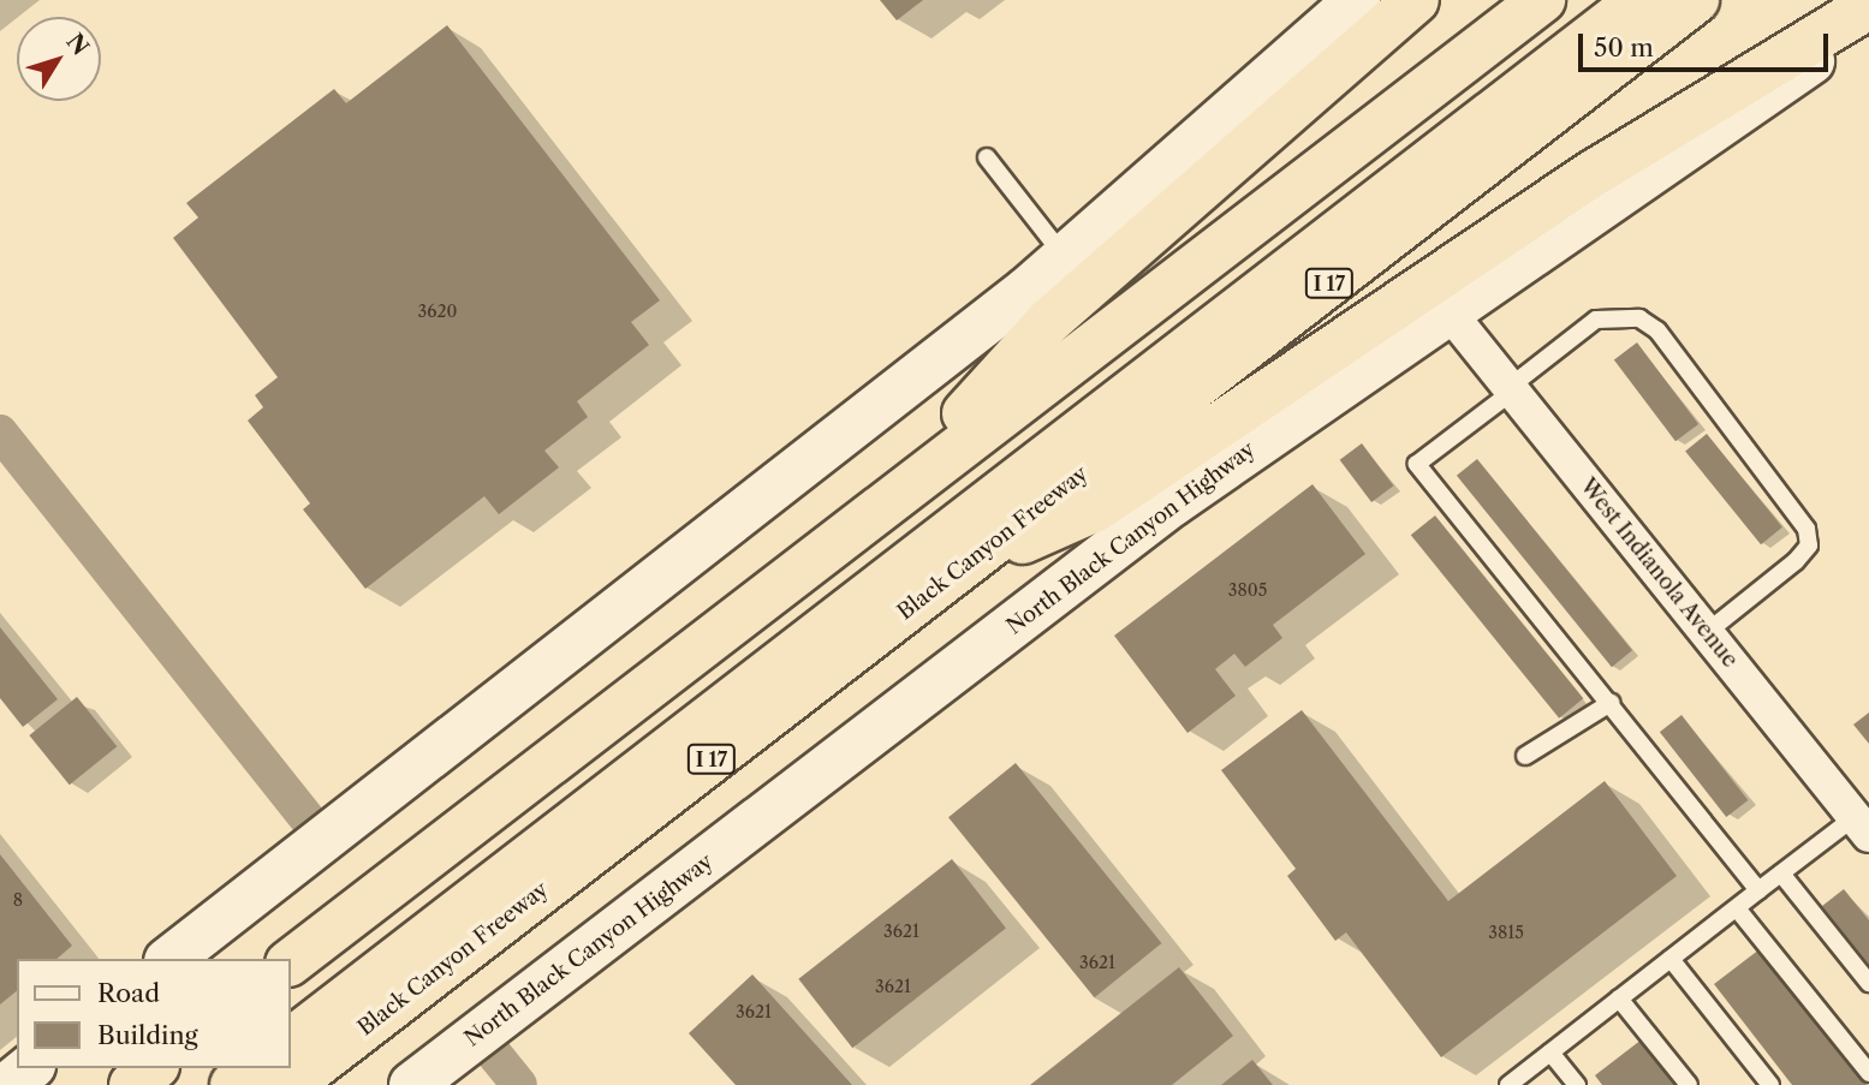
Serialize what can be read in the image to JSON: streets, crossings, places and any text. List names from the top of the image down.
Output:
{
  "streets": {
    "highway": ["I 17", "Black Canyon Freeway"],
    "main road": ["North Black Canyon Highway"],
    "street": ["West Indianola Avenue"]
  },
  "crossings": [
    ["North Black Canyon Highway", "West Indianola Avenue"]
  ],
  "house_numbers": [
    "3620",
    "3805",
    "8",
    "3621",
    "3815",
    "3621",
    "3621",
    "3621"
  ],
  "legend": ["Road", "Building"],
  "scale_bar": "50 m",
  "north": "top right"
}
